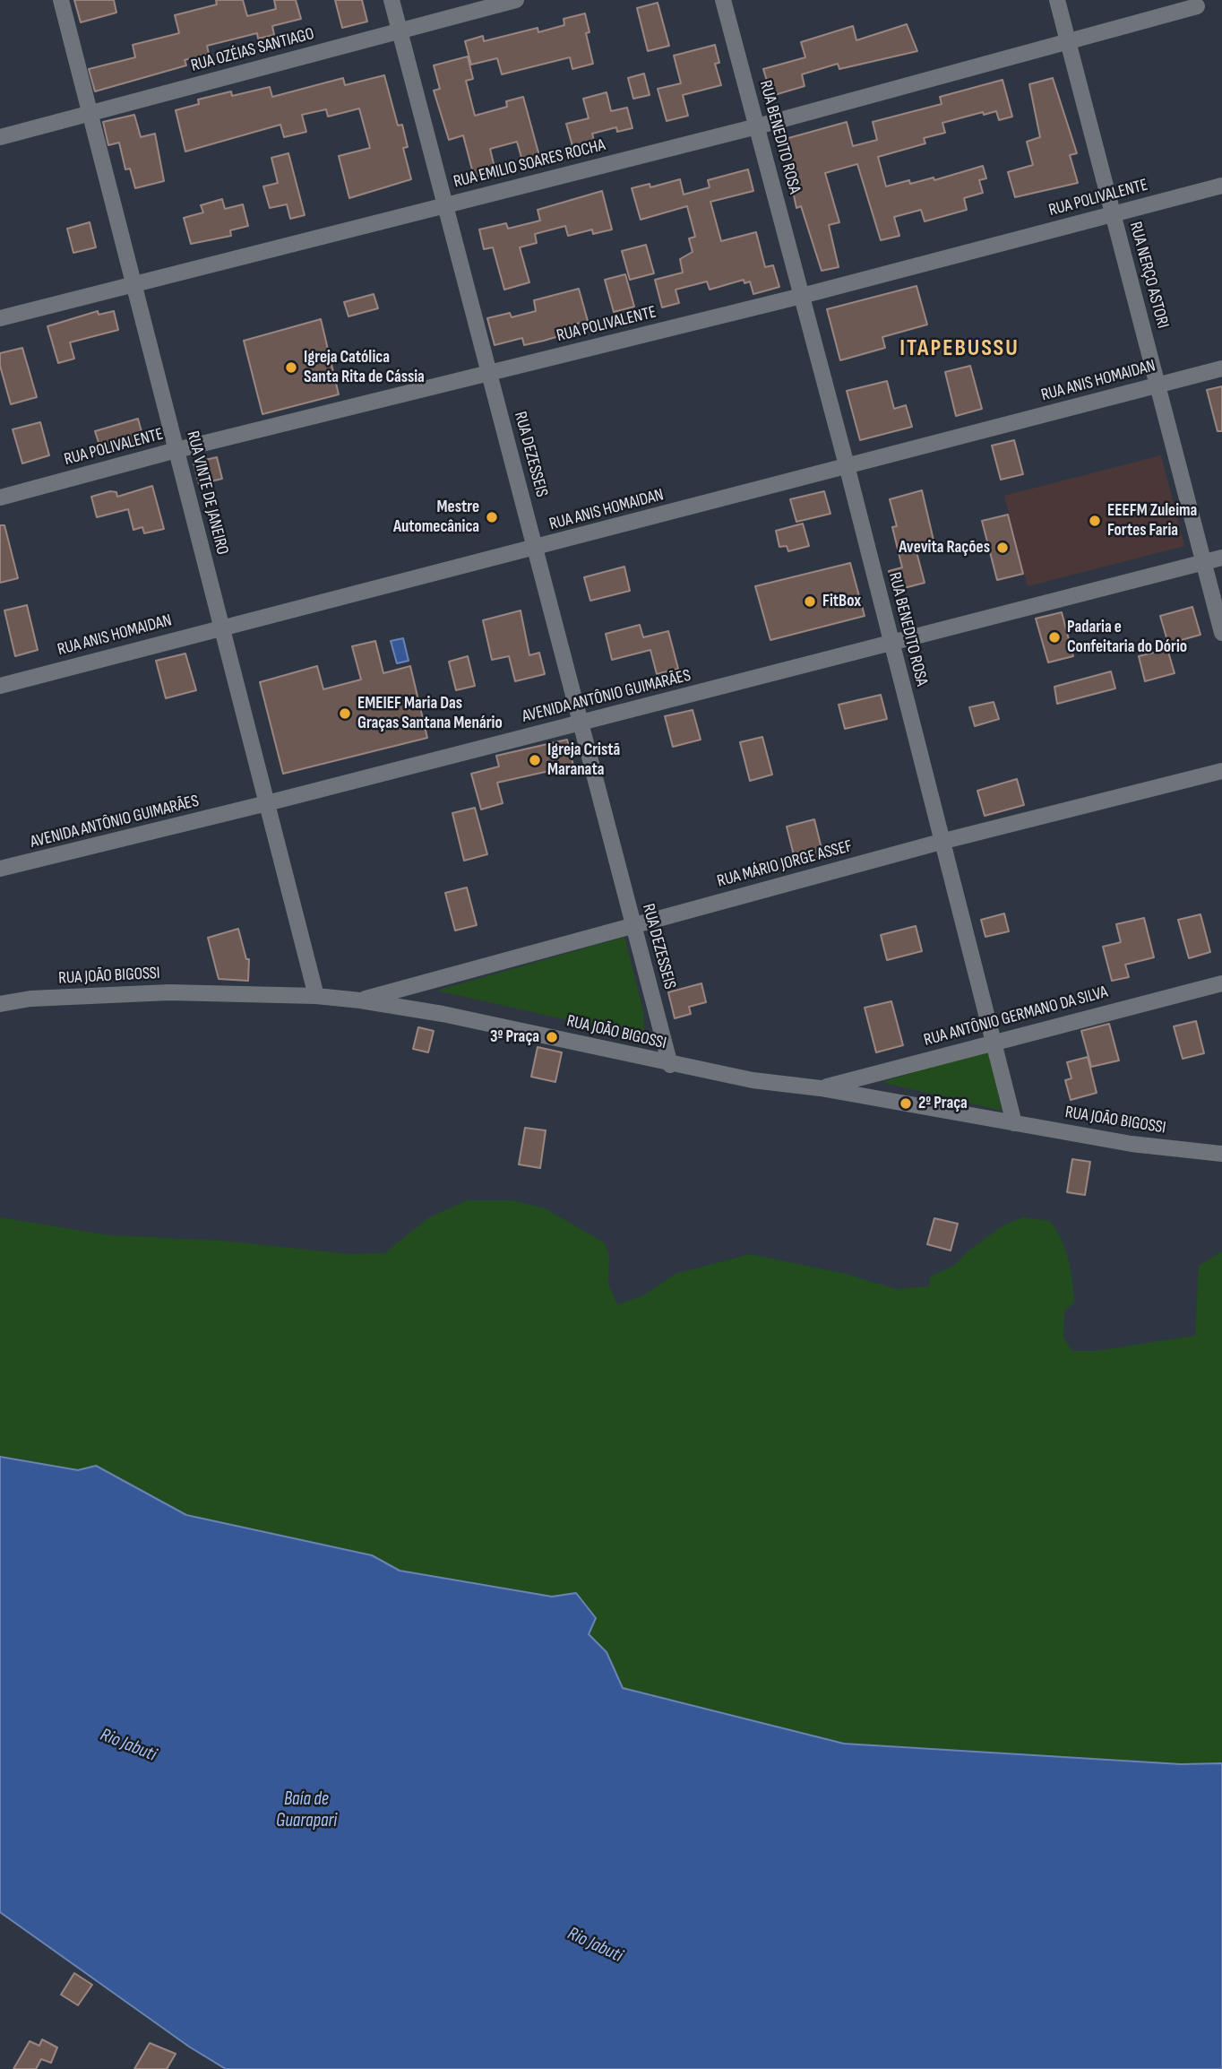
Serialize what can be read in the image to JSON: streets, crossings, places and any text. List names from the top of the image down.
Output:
{
  "streets": {
    "street": [
      "RUA OZÉIAS SANTIAGO",
      "RUA BENEDITO ROSA",
      "RUA EMILIO SOARES ROCHA",
      "RUA POLIVALENTE",
      "RUA NERÇO ASTORI",
      "RUA ANIS HOMAIDAN",
      "RUA DEZESSEIS",
      "RUA VINTE DE JANEIRO",
      "AVENIDA ANTÔNIO GUIMARÃES",
      "RUA MÁRIO JORGE ASSEF",
      "RUA JOÃO BIGOSSI",
      "RUA ANTÔNIO GERMANO DA SILVA"
    ]
  },
  "crossings": [
    ["RUA OZÉIAS SANTIAGO", "RUA DEZESSEIS"],
    ["RUA OZÉIAS SANTIAGO", "RUA VINTE DE JANEIRO"],
    ["RUA BENEDITO ROSA", "RUA EMILIO SOARES ROCHA"],
    ["RUA BENEDITO ROSA", "RUA POLIVALENTE"],
    ["RUA BENEDITO ROSA", "RUA ANIS HOMAIDAN"],
    ["RUA BENEDITO ROSA", "AVENIDA ANTÔNIO GUIMARÃES"],
    ["RUA BENEDITO ROSA", "RUA MÁRIO JORGE ASSEF"],
    ["RUA BENEDITO ROSA", "RUA JOÃO BIGOSSI"],
    ["RUA BENEDITO ROSA", "RUA ANTÔNIO GERMANO DA SILVA"],
    ["RUA EMILIO SOARES ROCHA", "RUA NERÇO ASTORI"],
    ["RUA EMILIO SOARES ROCHA", "RUA DEZESSEIS"],
    ["RUA EMILIO SOARES ROCHA", "RUA VINTE DE JANEIRO"],
    ["RUA POLIVALENTE", "RUA NERÇO ASTORI"],
    ["RUA POLIVALENTE", "RUA DEZESSEIS"],
    ["RUA POLIVALENTE", "RUA VINTE DE JANEIRO"],
    ["RUA NERÇO ASTORI", "RUA ANIS HOMAIDAN"],
    ["RUA NERÇO ASTORI", "AVENIDA ANTÔNIO GUIMARÃES"],
    ["RUA ANIS HOMAIDAN", "RUA DEZESSEIS"],
    ["RUA ANIS HOMAIDAN", "RUA VINTE DE JANEIRO"],
    ["RUA DEZESSEIS", "AVENIDA ANTÔNIO GUIMARÃES"],
    ["RUA DEZESSEIS", "RUA MÁRIO JORGE ASSEF"],
    ["RUA DEZESSEIS", "RUA JOÃO BIGOSSI"],
    ["RUA VINTE DE JANEIRO", "AVENIDA ANTÔNIO GUIMARÃES"],
    ["RUA VINTE DE JANEIRO", "RUA JOÃO BIGOSSI"],
    ["RUA MÁRIO JORGE ASSEF", "RUA JOÃO BIGOSSI"],
    ["RUA JOÃO BIGOSSI", "RUA ANTÔNIO GERMANO DA SILVA"]
  ],
  "districts": ["ITAPEBUSSU"],
  "water": ["Rio Jabuti", "Baía de Guarapari"],
  "places": [
    "Igreja Católica Santa Rita de Cássia",
    "Mestre Automecânica",
    "EEEFM Zuleima Fortes Faria",
    "Avevita Rações",
    "FitBox",
    "Padaria e Confeitaria do Dório",
    "EMEIEF Maria Das Graças Santana Menário",
    "Igreja Cristã Maranata",
    "3º Praça",
    "2º Praça"
  ]
}
